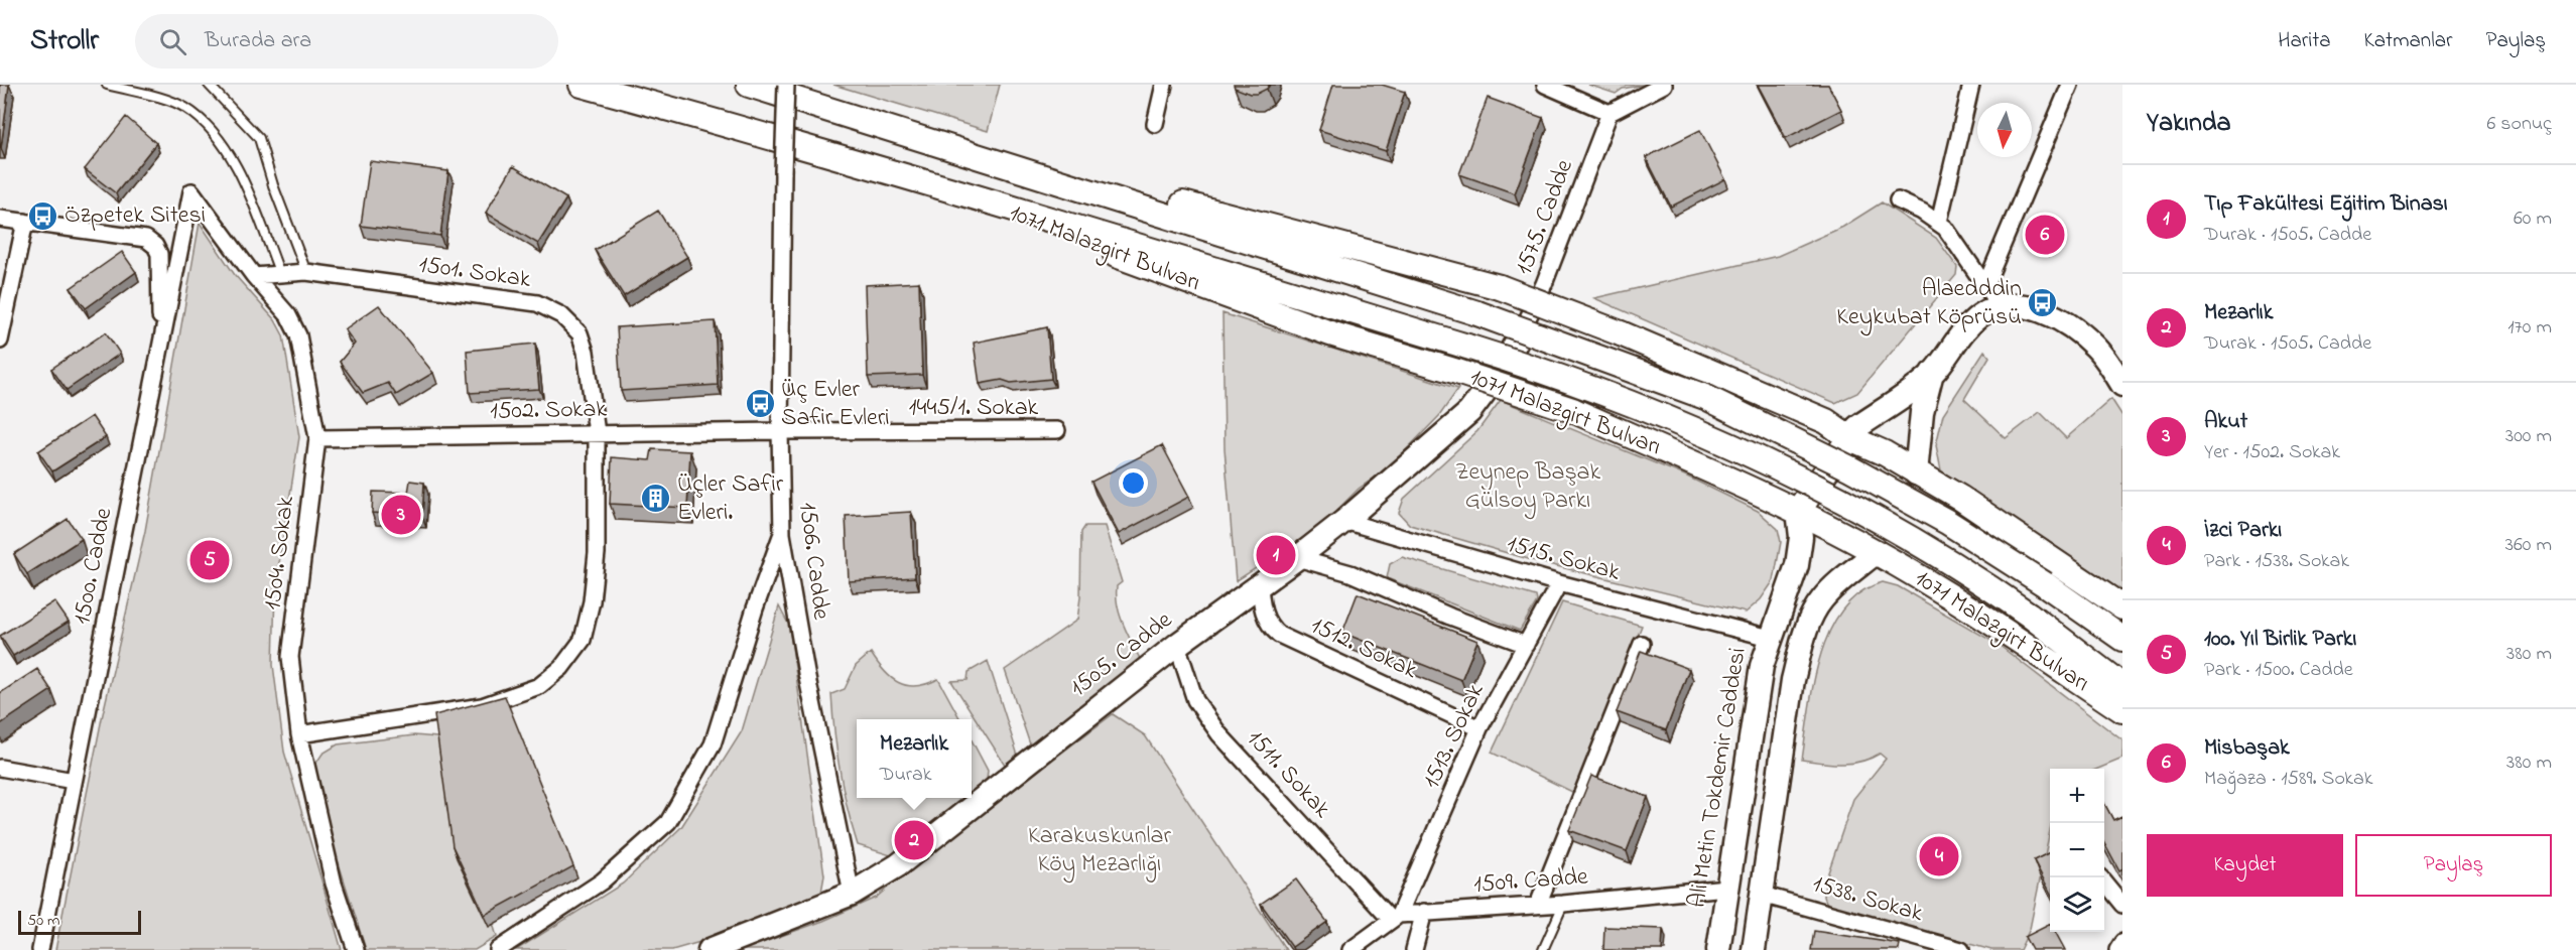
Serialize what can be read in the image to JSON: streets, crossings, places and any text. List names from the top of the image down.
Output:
{
  "streets": {
    "main road": ["1071 Malazgirt Bulvarı"],
    "street": [
      "1575. Cadde",
      "1501. Sokak",
      "1445/1. Sokak",
      "1502. Sokak",
      "1504. Sokak",
      "1515. Sokak",
      "1506. Cadde",
      "1500. Cadde",
      "1512. Sokak",
      "1505. Cadde",
      "1513. Sokak",
      "1511. Sokak",
      "Ali Metin Tokdemir Caddesi",
      "1509. Cadde",
      "1538. Sokak"
    ]
  },
  "crossings": [
    ["1575. Cadde", "1505. Cadde"],
    ["1071 Malazgirt Bulvarı", "Ali Metin Tokdemir Caddesi"],
    ["1501. Sokak", "1502. Sokak"],
    ["1501. Sokak", "1504. Sokak"],
    ["1445/1. Sokak", "1502. Sokak"],
    ["1445/1. Sokak", "1506. Cadde"],
    ["1502. Sokak", "1504. Sokak"],
    ["1502. Sokak", "1506. Cadde"],
    ["1504. Sokak", "1500. Cadde"],
    ["1515. Sokak", "1505. Cadde"],
    ["1515. Sokak", "1513. Sokak"],
    ["1515. Sokak", "Ali Metin Tokdemir Caddesi"],
    ["1506. Cadde", "1505. Cadde"],
    ["1512. Sokak", "1505. Cadde"],
    ["1512. Sokak", "1513. Sokak"],
    ["1505. Cadde", "1511. Sokak"],
    ["1513. Sokak", "1511. Sokak"],
    ["1513. Sokak", "1509. Cadde"],
    ["1511. Sokak", "1509. Cadde"],
    ["Ali Metin Tokdemir Caddesi", "1509. Cadde"]
  ],
  "parks": ["Zeynep Başak Gülsoy Parkı", "Karakuskunlar Köy Mezarlığı"],
  "places": {
    "bus stop": ["Özpetek Sitesi", "Alaedddin Keykubat Köprüsü", "Üç Evler Safir Evleri"],
    "building": ["Üçler Safir Evleri."]
  },
  "scale_bar": "50 m",
  "north": "bottom",
  "page": {
    "header": "Strollr",
    "search": "Burada ara",
    "nav": ["Harita", "Katmanlar", "Paylaş"],
    "heading": ["Yakında", "6 sonuç"],
    "list": [
      {
        "mark": "1",
        "name": "Tıp Fakültesi Eğitim Binası",
        "note": "Durak · 1505. Cadde",
        "value": "60 m"
      },
      {
        "mark": "2",
        "name": "Mezarlık",
        "note": "Durak · 1505. Cadde",
        "value": "170 m"
      },
      {
        "mark": "3",
        "name": "Akut",
        "note": "Yer · 1502. Sokak",
        "value": "300 m"
      },
      {
        "mark": "4",
        "name": "İzci Parkı",
        "note": "Park · 1538. Sokak",
        "value": "360 m"
      },
      {
        "mark": "5",
        "name": "100. Yıl Birlik Parkı",
        "note": "Park · 1500. Cadde",
        "value": "380 m"
      },
      {
        "mark": "6",
        "name": "Misbaşak",
        "note": "Mağaza · 1589. Sokak",
        "value": "380 m"
      }
    ],
    "pins": [
      "6",
      "3",
      "1",
      "5",
      "2",
      "4"
    ],
    "popup": ["Mezarlık", "Durak"],
    "map_buttons": ["+", "−"],
    "buttons": ["Kaydet", "Paylaş"],
    "scale": "50 m"
  }
}
